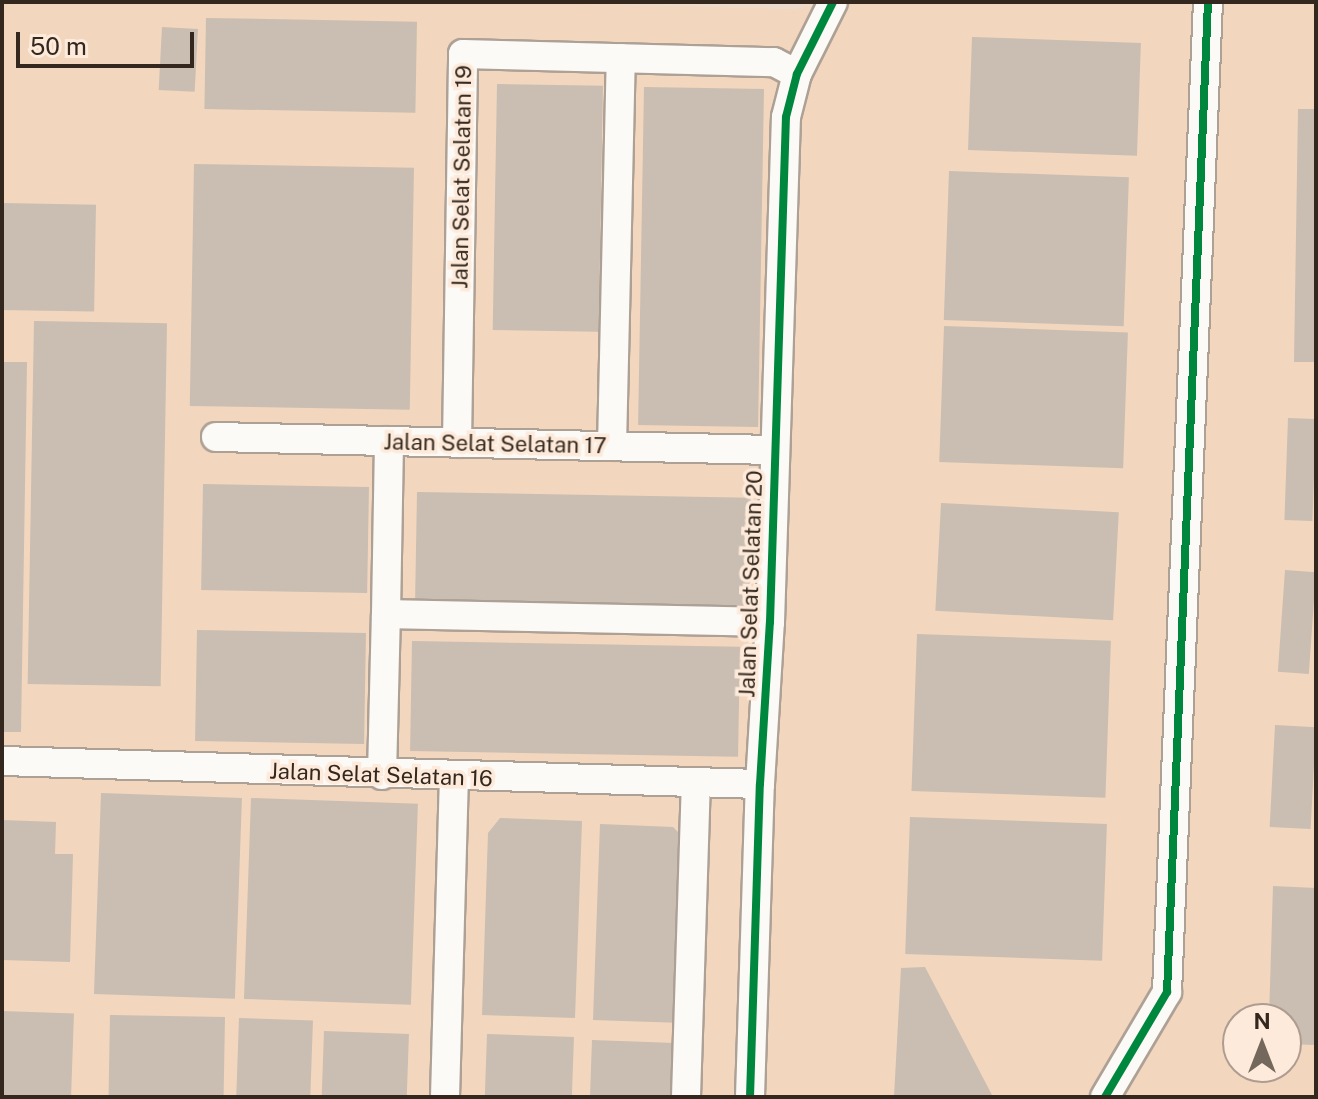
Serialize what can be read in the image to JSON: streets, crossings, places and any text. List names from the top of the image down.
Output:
{
  "streets": {
    "street": [
      "Jalan Selat Selatan 19",
      "Jalan Selat Selatan 17",
      "Jalan Selat Selatan 20",
      "Jalan Selat Selatan 16"
    ]
  },
  "crossings": [
    ["Jalan Selat Selatan 19", "Jalan Selat Selatan 17"],
    ["Jalan Selat Selatan 19", "Jalan Selat Selatan 20"],
    ["Jalan Selat Selatan 17", "Jalan Selat Selatan 20"],
    ["Jalan Selat Selatan 20", "Jalan Selat Selatan 16"]
  ],
  "scale_bar": "50 m",
  "north": "top"
}
